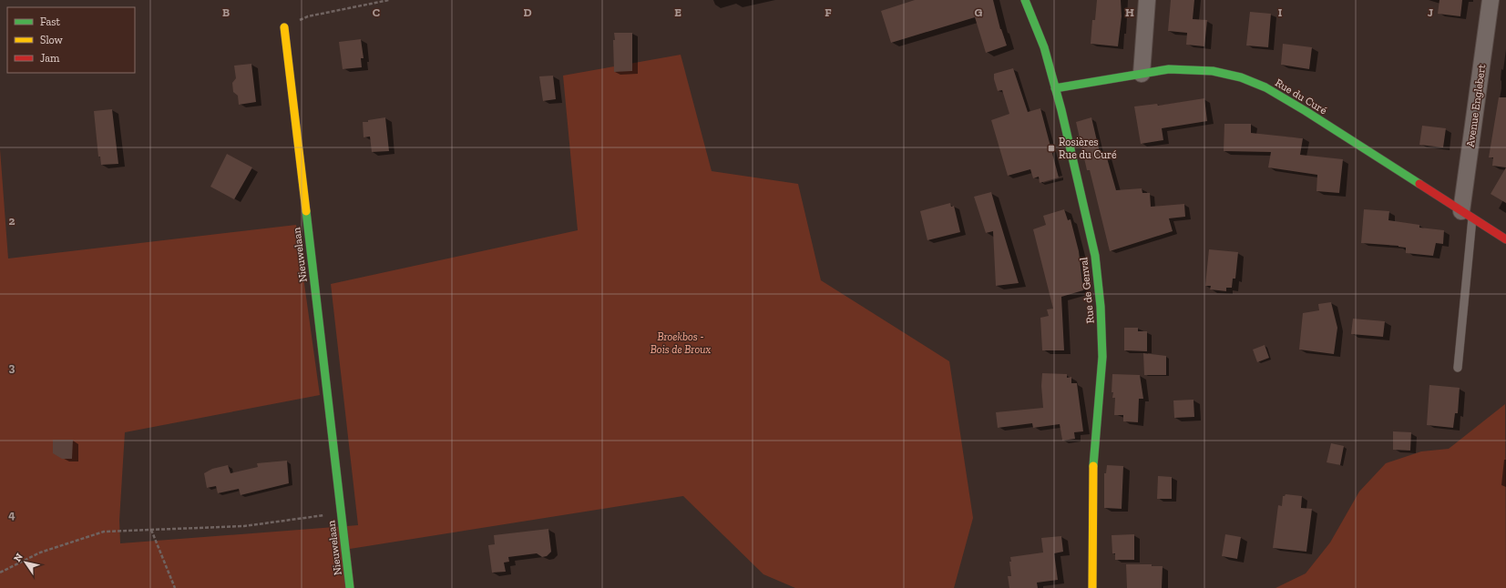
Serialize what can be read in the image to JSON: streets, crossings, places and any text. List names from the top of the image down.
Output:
{
  "streets": {
    "street": [
      "Rue du Curé",
      "Avenue Englebert",
      "Nieuwelaan",
      "Rue de Genval"
    ]
  },
  "crossings": [
    ["Rue du Curé", "Avenue Englebert"],
    ["Rue du Curé", "Rue de Genval"]
  ],
  "parks": ["Broekbos - Bois de Broux"],
  "places": {
    "transit": ["Rosières Rue du Curé"]
  },
  "legend": ["Fast", "Slow", "Jam"],
  "north": "top left",
  "grid": {
    "columns": [
      "B",
      "C",
      "D",
      "E",
      "F",
      "G",
      "H",
      "I",
      "J"
    ],
    "rows": ["2", "3", "4"]
  }
}
